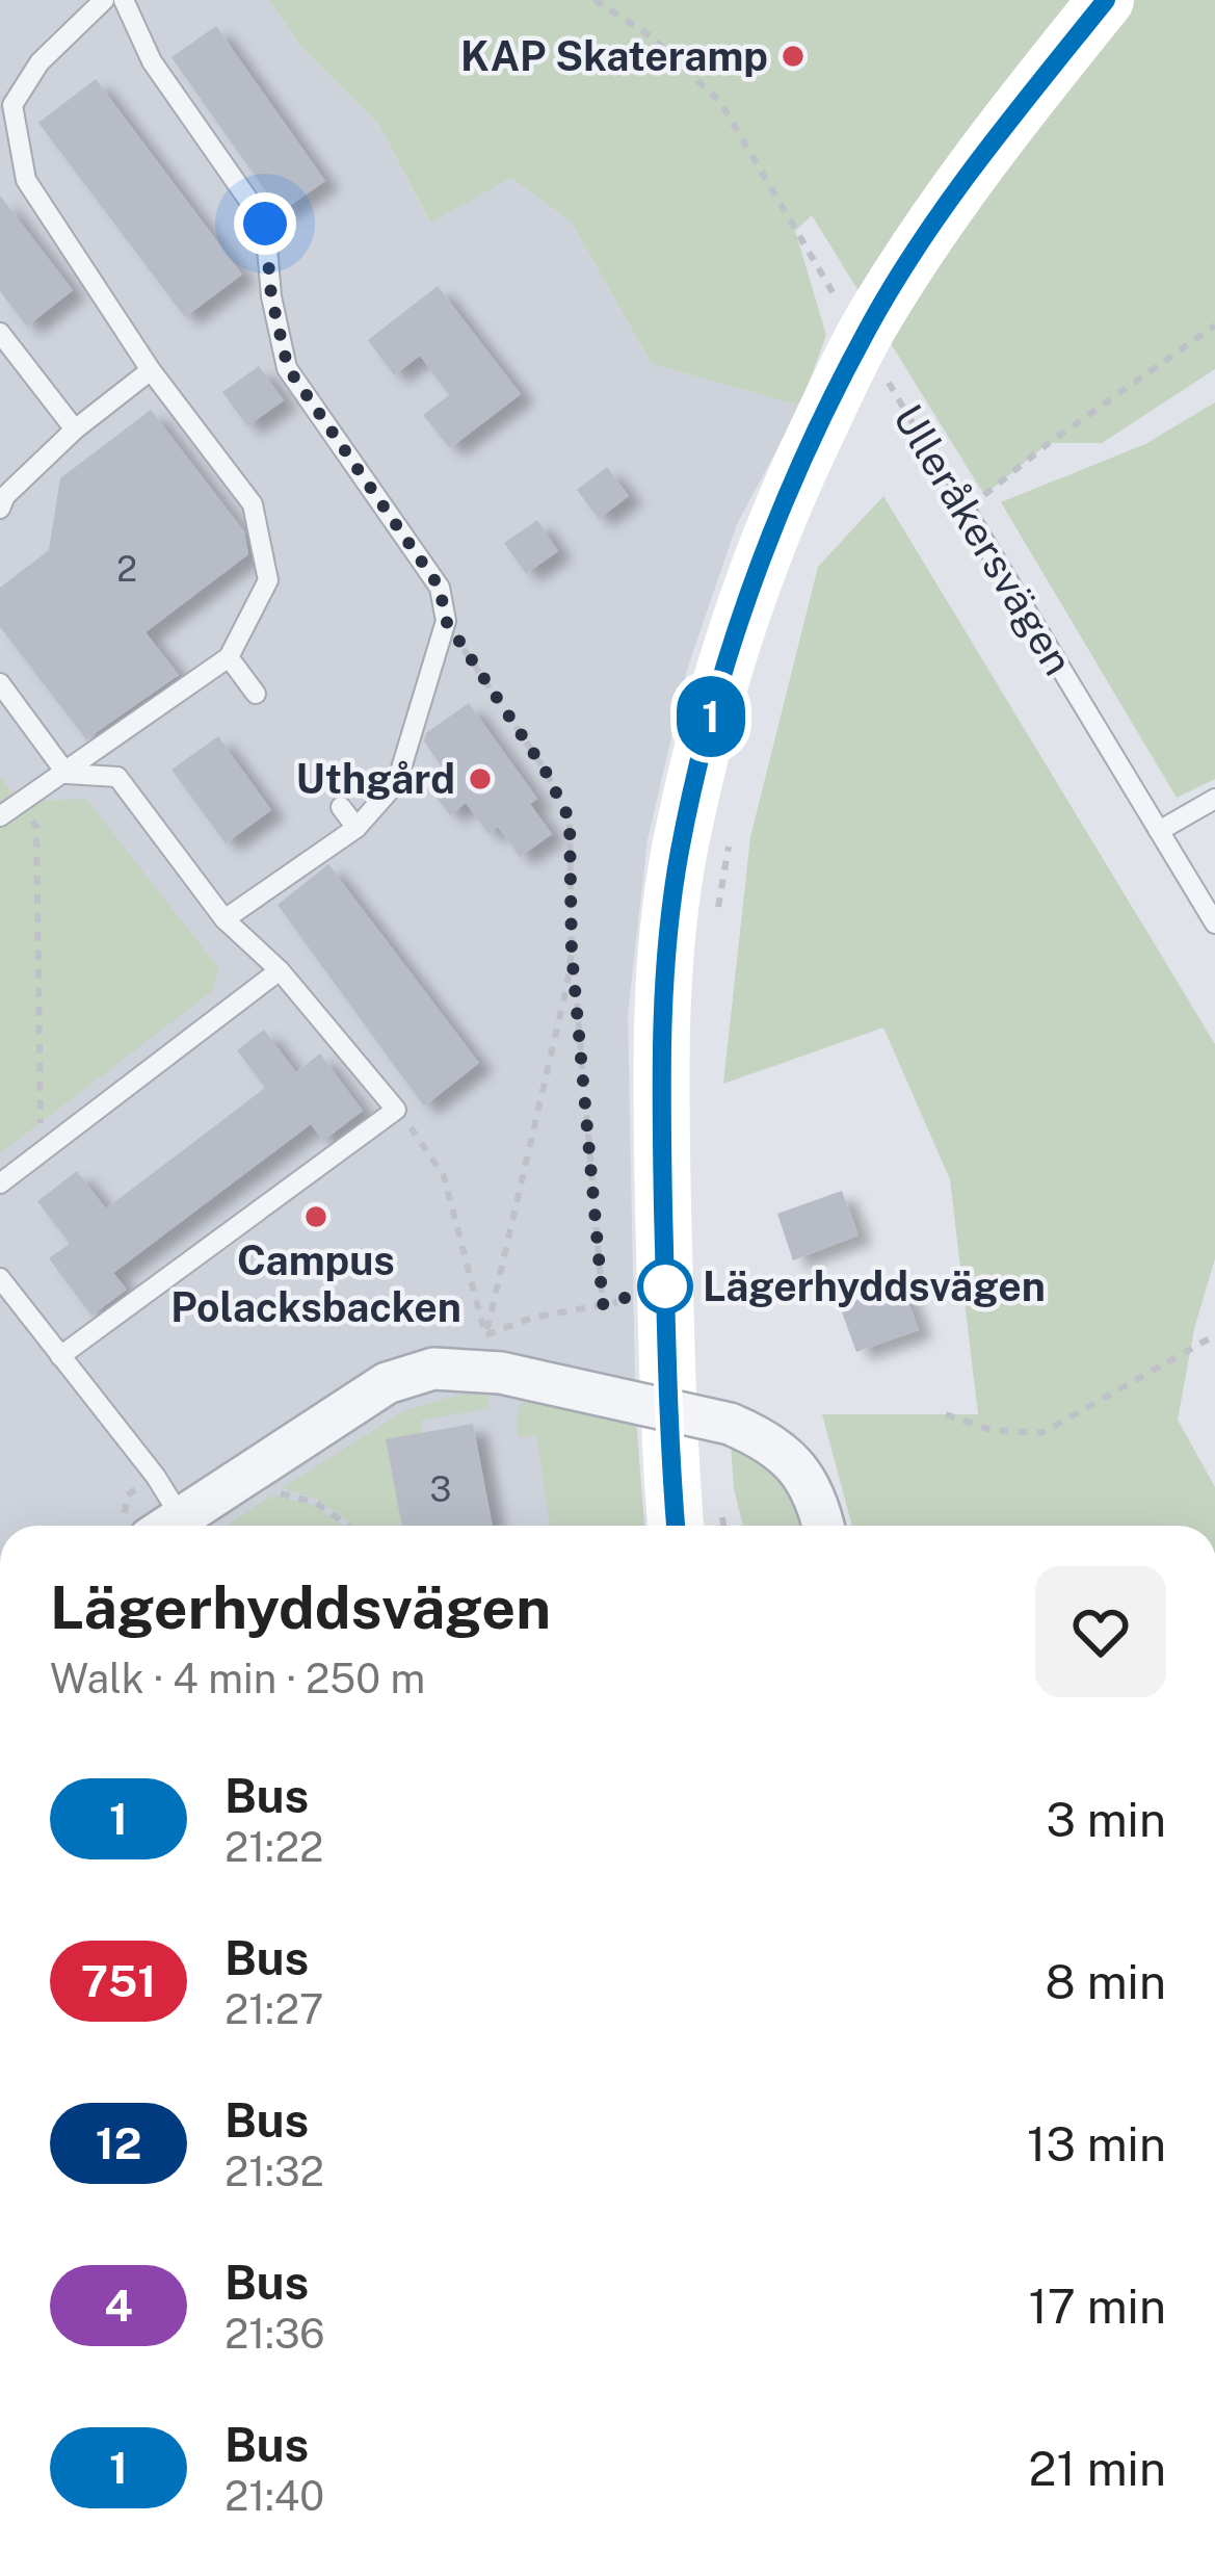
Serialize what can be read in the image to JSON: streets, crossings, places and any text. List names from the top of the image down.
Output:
{
  "streets": {
    "lane": ["Ulleråkersvägen"]
  },
  "places": [
    "KAP Skateramp",
    "Uthgård",
    "Campus Polacksbacken",
    "Lägerhyddsvägen"
  ],
  "lines": ["bus line 1"],
  "house_numbers": ["2", "3"],
  "page": {
    "on_map": "1",
    "heading": ["Lägerhyddsvägen", "Walk · 4 min · 250 m"],
    "list": [
      {
        "mark": "1",
        "name": "Bus",
        "note": "21:22",
        "value": "3 min"
      },
      {
        "mark": "751",
        "name": "Bus",
        "note": "21:27",
        "value": "8 min"
      },
      {
        "mark": "12",
        "name": "Bus",
        "note": "21:32",
        "value": "13 min"
      },
      {
        "mark": "4",
        "name": "Bus",
        "note": "21:36",
        "value": "17 min"
      },
      {
        "mark": "1",
        "name": "Bus",
        "note": "21:40",
        "value": "21 min"
      }
    ]
  }
}
